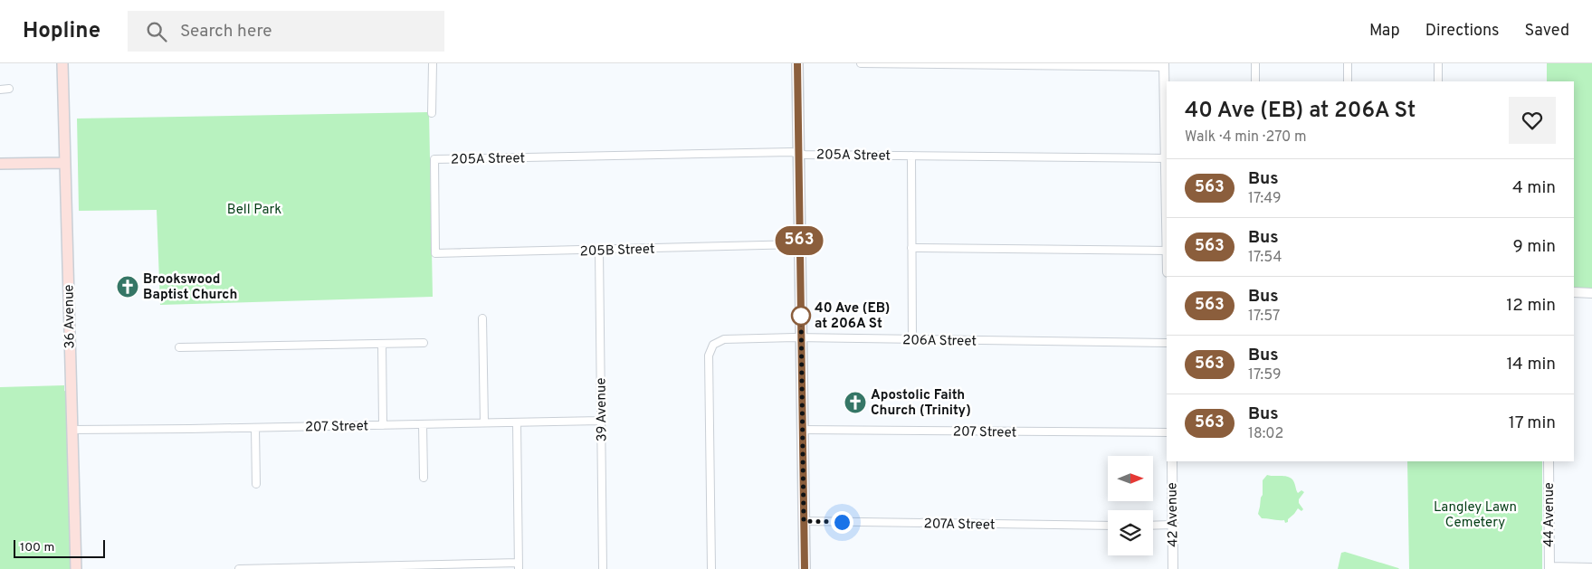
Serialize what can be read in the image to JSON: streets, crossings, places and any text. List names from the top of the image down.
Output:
{
  "streets": {
    "main road": ["36 Avenue"],
    "street": [
      "205A Street",
      "205B Street",
      "206A Street",
      "39 Avenue",
      "207 Street",
      "42 Avenue",
      "44 Avenue",
      "207A Street"
    ]
  },
  "crossings": [
    ["205A Street", "205B Street"],
    ["205B Street", "39 Avenue"],
    ["36 Avenue", "207 Street"],
    ["39 Avenue", "207 Street"]
  ],
  "parks": ["Bell Park", "Langley Lawn Cemetery"],
  "places": {
    "church": ["Brookswood Baptist Church", "Apostolic Faith Church (Trinity)"],
    "other": ["40 Ave (EB) at 206A St"]
  },
  "lines": ["bus line 563"],
  "scale_bar": "100 m",
  "north": "right",
  "page": {
    "header": "Hopline",
    "search": "Search here",
    "nav": ["Map", "Directions", "Saved"],
    "on_map": "563",
    "heading": ["40 Ave (EB) at 206A St", "Walk · 4 min · 270 m"],
    "list": [
      {
        "mark": "563",
        "name": "Bus",
        "note": "17:49",
        "value": "4 min"
      },
      {
        "mark": "563",
        "name": "Bus",
        "note": "17:54",
        "value": "9 min"
      },
      {
        "mark": "563",
        "name": "Bus",
        "note": "17:57",
        "value": "12 min"
      },
      {
        "mark": "563",
        "name": "Bus",
        "note": "17:59",
        "value": "14 min"
      },
      {
        "mark": "563",
        "name": "Bus",
        "note": "18:02",
        "value": "17 min"
      }
    ],
    "scale": "100 m"
  }
}
